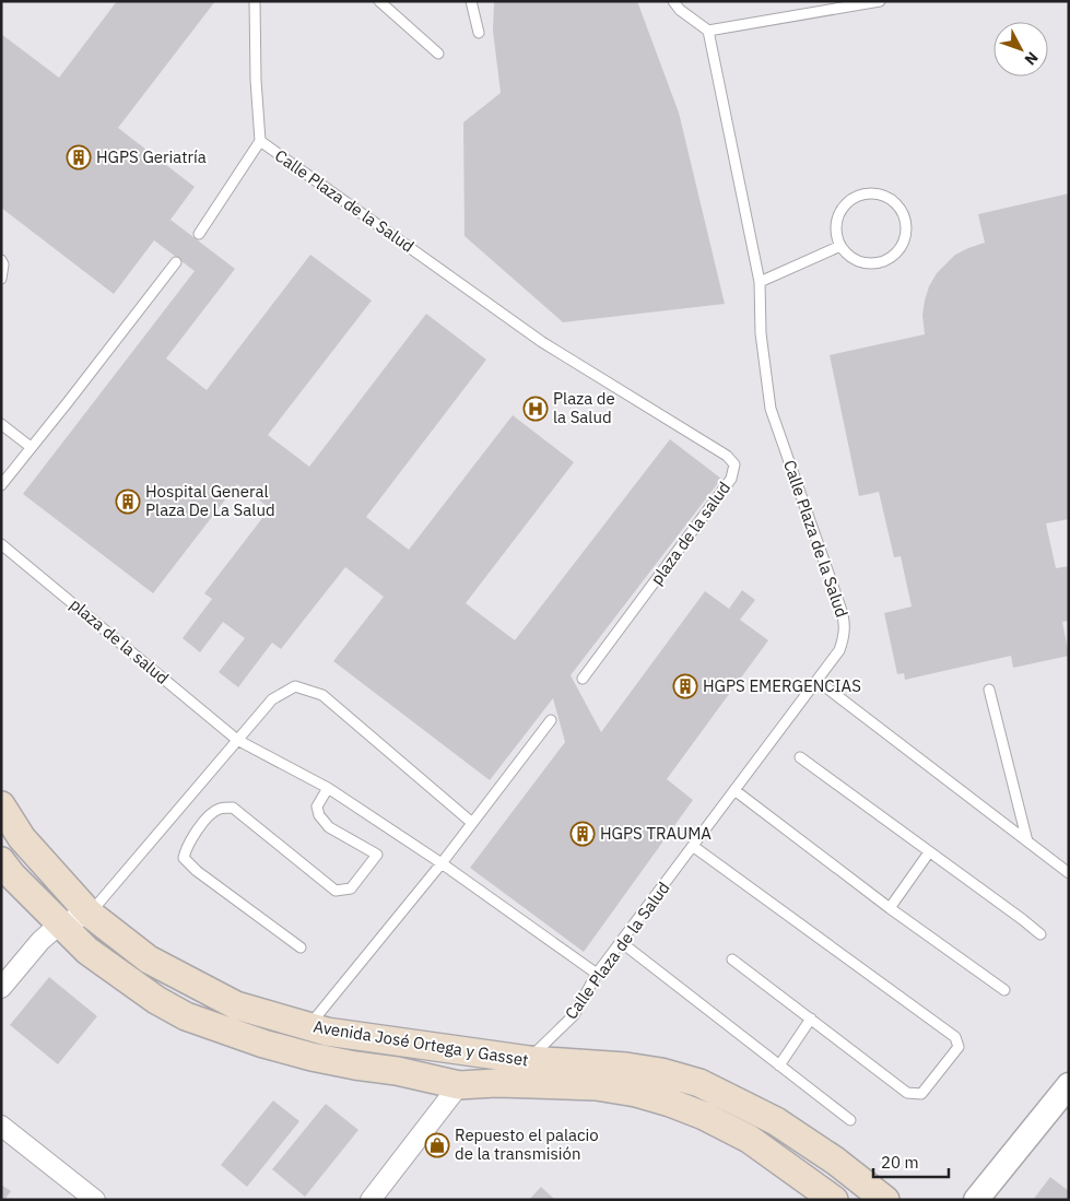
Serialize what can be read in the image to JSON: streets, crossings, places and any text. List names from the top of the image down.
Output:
{
  "streets": {
    "main road": ["Avenida José Ortega y Gasset"],
    "lane": ["Calle Plaza de la Salud", "plaza de la salud"]
  },
  "crossings": [
    ["Calle Plaza de la Salud", "plaza de la salud"],
    ["Calle Plaza de la Salud", "Avenida José Ortega y Gasset"]
  ],
  "places": {
    "building": [
      "HGPS Geriatría",
      "Hospital General Plaza De La Salud",
      "HGPS EMERGENCIAS",
      "HGPS TRAUMA"
    ],
    "hospital": ["Plaza de la Salud"],
    "shop": ["Repuesto el palacio de la transmisión"]
  },
  "scale_bar": "20 m",
  "north": "bottom right"
}
